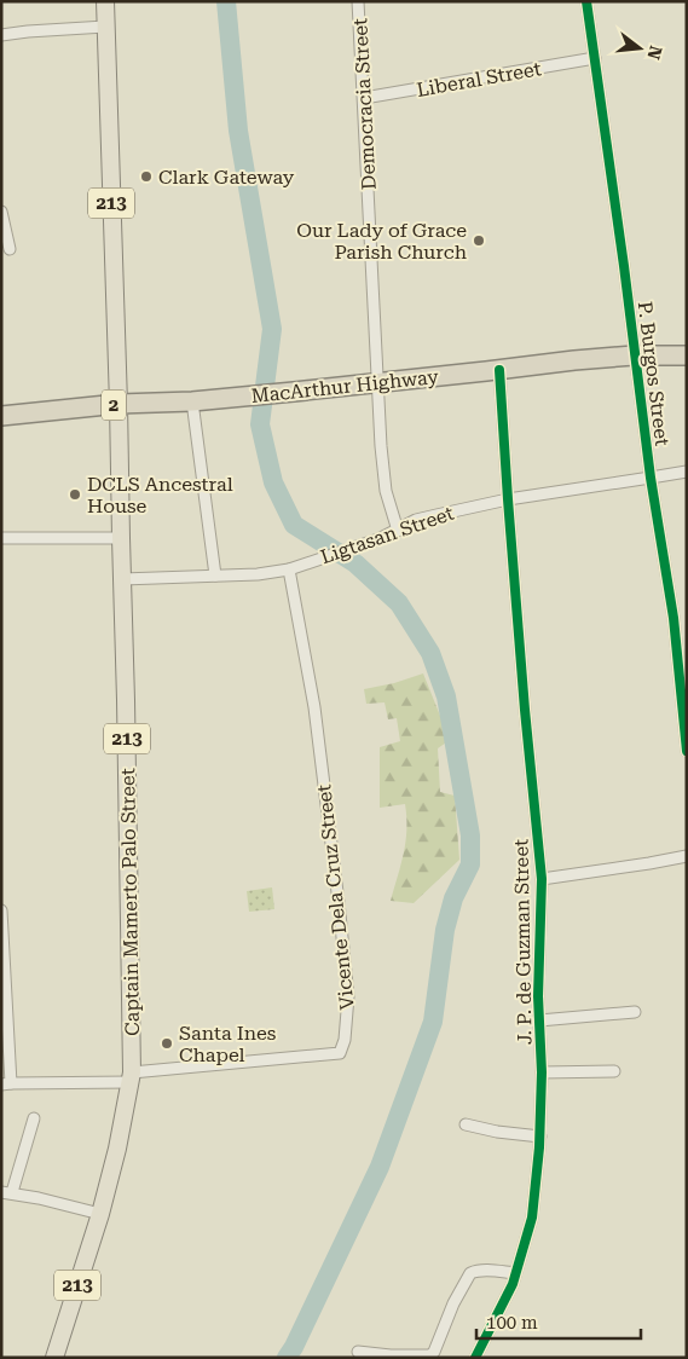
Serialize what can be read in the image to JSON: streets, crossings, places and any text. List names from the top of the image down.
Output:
{
  "streets": {
    "highway": ["MacArthur Highway", "2"],
    "main road": ["213", "Captain Mamerto Palo Street"],
    "street": [
      "Liberal Street",
      "Democracia Street",
      "P. Burgos Street",
      "Ligtasan Street",
      "Vicente Dela Cruz Street",
      "J. P. de Guzman Street"
    ]
  },
  "crossings": [
    ["Liberal Street", "Democracia Street"],
    ["Liberal Street", "P. Burgos Street"],
    ["Democracia Street", "MacArthur Highway"],
    ["Democracia Street", "Ligtasan Street"],
    ["213", "MacArthur Highway"],
    ["213", "Captain Mamerto Palo Street"],
    ["P. Burgos Street", "MacArthur Highway"],
    ["P. Burgos Street", "Ligtasan Street"],
    ["MacArthur Highway", "Captain Mamerto Palo Street"],
    ["MacArthur Highway", "J. P. de Guzman Street"],
    ["Ligtasan Street", "Vicente Dela Cruz Street"],
    ["Ligtasan Street", "Captain Mamerto Palo Street"],
    ["Ligtasan Street", "J. P. de Guzman Street"],
    ["Vicente Dela Cruz Street", "Captain Mamerto Palo Street"]
  ],
  "places": [
    "Clark Gateway",
    "Our Lady of Grace Parish Church",
    "DCLS Ancestral House",
    "Santa Ines Chapel"
  ],
  "scale_bar": "100 m",
  "north": "right"
}
